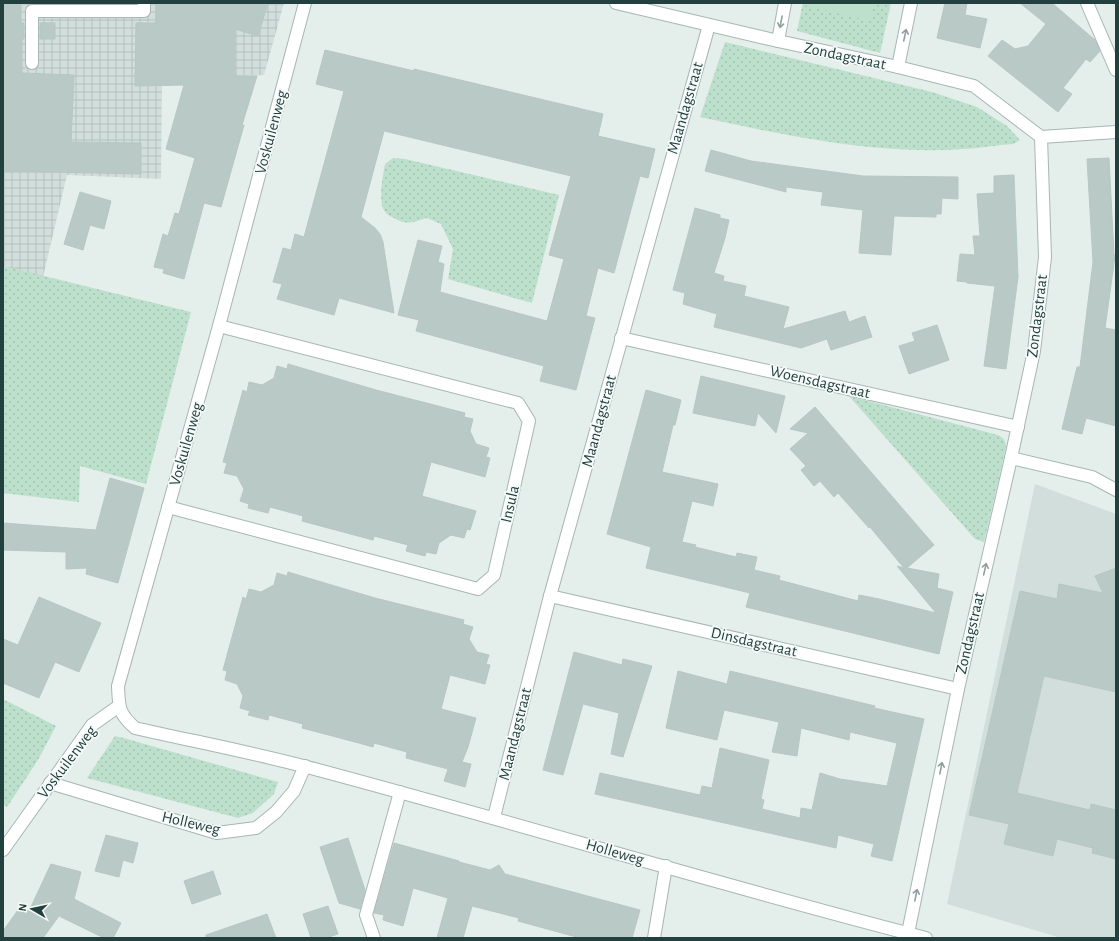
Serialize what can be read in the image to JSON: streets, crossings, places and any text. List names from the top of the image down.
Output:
{
  "streets": {
    "street": [
      "Zondagstraat",
      "Maandagstraat",
      "Voskuilenweg",
      "Woensdagstraat",
      "Insula",
      "Dinsdagstraat",
      "Holleweg"
    ]
  },
  "crossings": [
    ["Zondagstraat", "Maandagstraat"],
    ["Zondagstraat", "Woensdagstraat"],
    ["Zondagstraat", "Dinsdagstraat"],
    ["Zondagstraat", "Holleweg"],
    ["Maandagstraat", "Woensdagstraat"],
    ["Maandagstraat", "Dinsdagstraat"],
    ["Maandagstraat", "Holleweg"],
    ["Voskuilenweg", "Insula"],
    ["Voskuilenweg", "Holleweg"]
  ],
  "one_way": ["Zondagstraat"],
  "north": "left"
}
